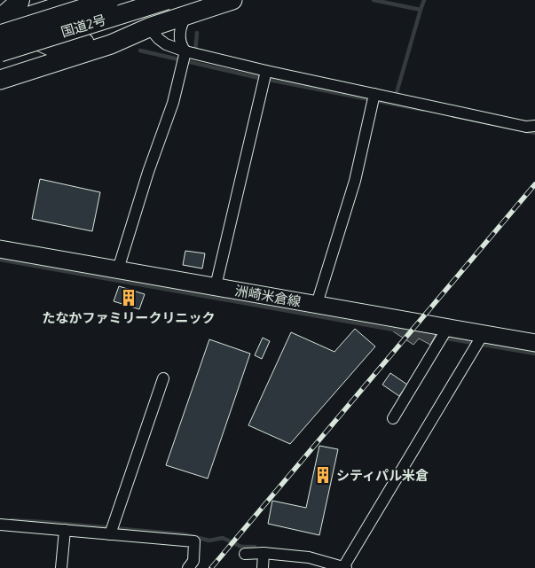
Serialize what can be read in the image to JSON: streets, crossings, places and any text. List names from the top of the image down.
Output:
{
  "streets": {
    "highway": ["国道2号"],
    "main road": ["洲崎米倉線"]
  },
  "places": {
    "building": ["たなかファミリークリニック", "シティパル米倉"]
  }
}
